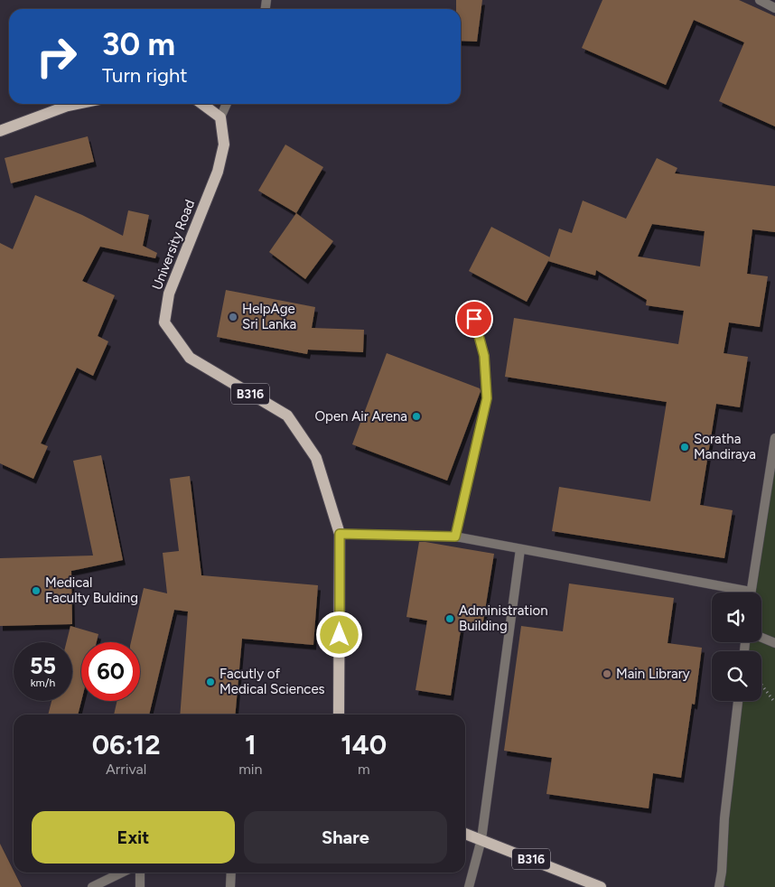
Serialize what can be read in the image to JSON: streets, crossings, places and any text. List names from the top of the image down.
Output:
{
  "streets": {
    "main road": ["University Road", "B316"]
  },
  "places": [
    "HelpAge Sri Lanka",
    "Open Air Arena",
    "Soratha Mandiraya",
    "Medical Faculty Bulding",
    "Administration Building",
    "Main Library",
    "Facutly of Medical Sciences"
  ],
  "page": {
    "turn": ["30 m", "Turn right"],
    "speed": "55 km/h",
    "limit": "60",
    "eta": [
      "06:12",
      "Arrival",
      "1",
      "min",
      "140",
      "m"
    ],
    "buttons": ["Exit", "Share"]
  }
}
